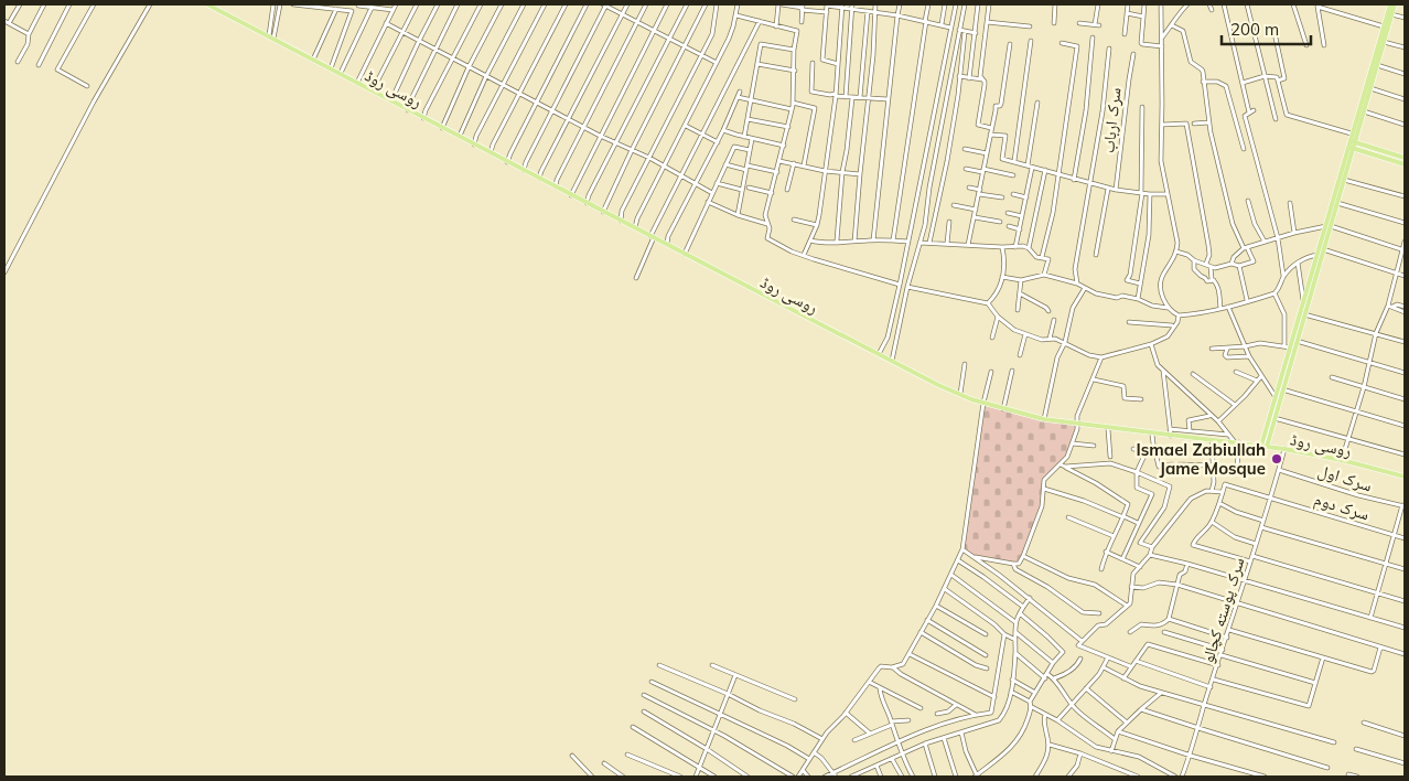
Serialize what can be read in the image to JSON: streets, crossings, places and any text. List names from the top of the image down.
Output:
{
  "streets": {
    "main road": ["روسی روڈ"],
    "street": [
      "سرک ارباب",
      "سرک اول",
      "سرک دوم",
      "سرک پوسته کچالو"
    ]
  },
  "crossings": [
    ["روسی روڈ", "سرک پوسته کچالو"],
    ["سرک اول", "سرک پوسته کچالو"],
    ["سرک دوم", "سرک پوسته کچالو"]
  ],
  "places": ["Ismael Zabiullah Jame Mosque"],
  "scale_bar": "200 m"
}
